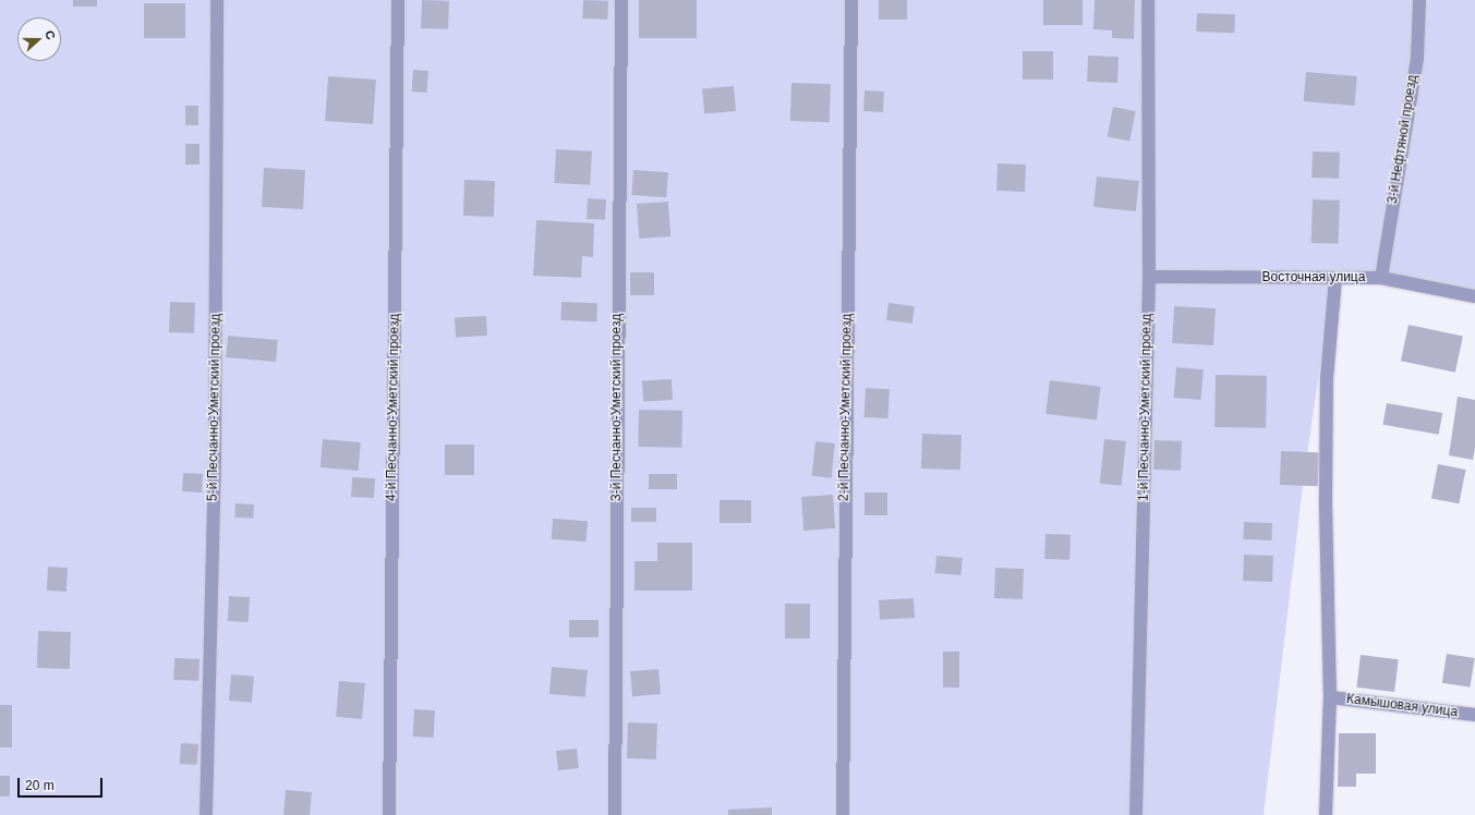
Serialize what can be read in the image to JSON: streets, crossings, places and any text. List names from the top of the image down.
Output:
{
  "streets": {
    "street": [
      "3-й Нефтяной проезд",
      "Восточная улица",
      "5-й Песчанно-Уметский проезд",
      "4-й Песчанно-Уметский проезд",
      "3-й Песчанно-Уметский проезд",
      "2-й Песчанно-Уметский проезд",
      "1-й Песчанно-Уметский проезд",
      "Камышовая улица"
    ]
  },
  "crossings": [
    ["3-й Нефтяной проезд", "Восточная улица"],
    ["Восточная улица", "1-й Песчанно-Уметский проезд"]
  ],
  "scale_bar": "20 m",
  "north": "right"
}
